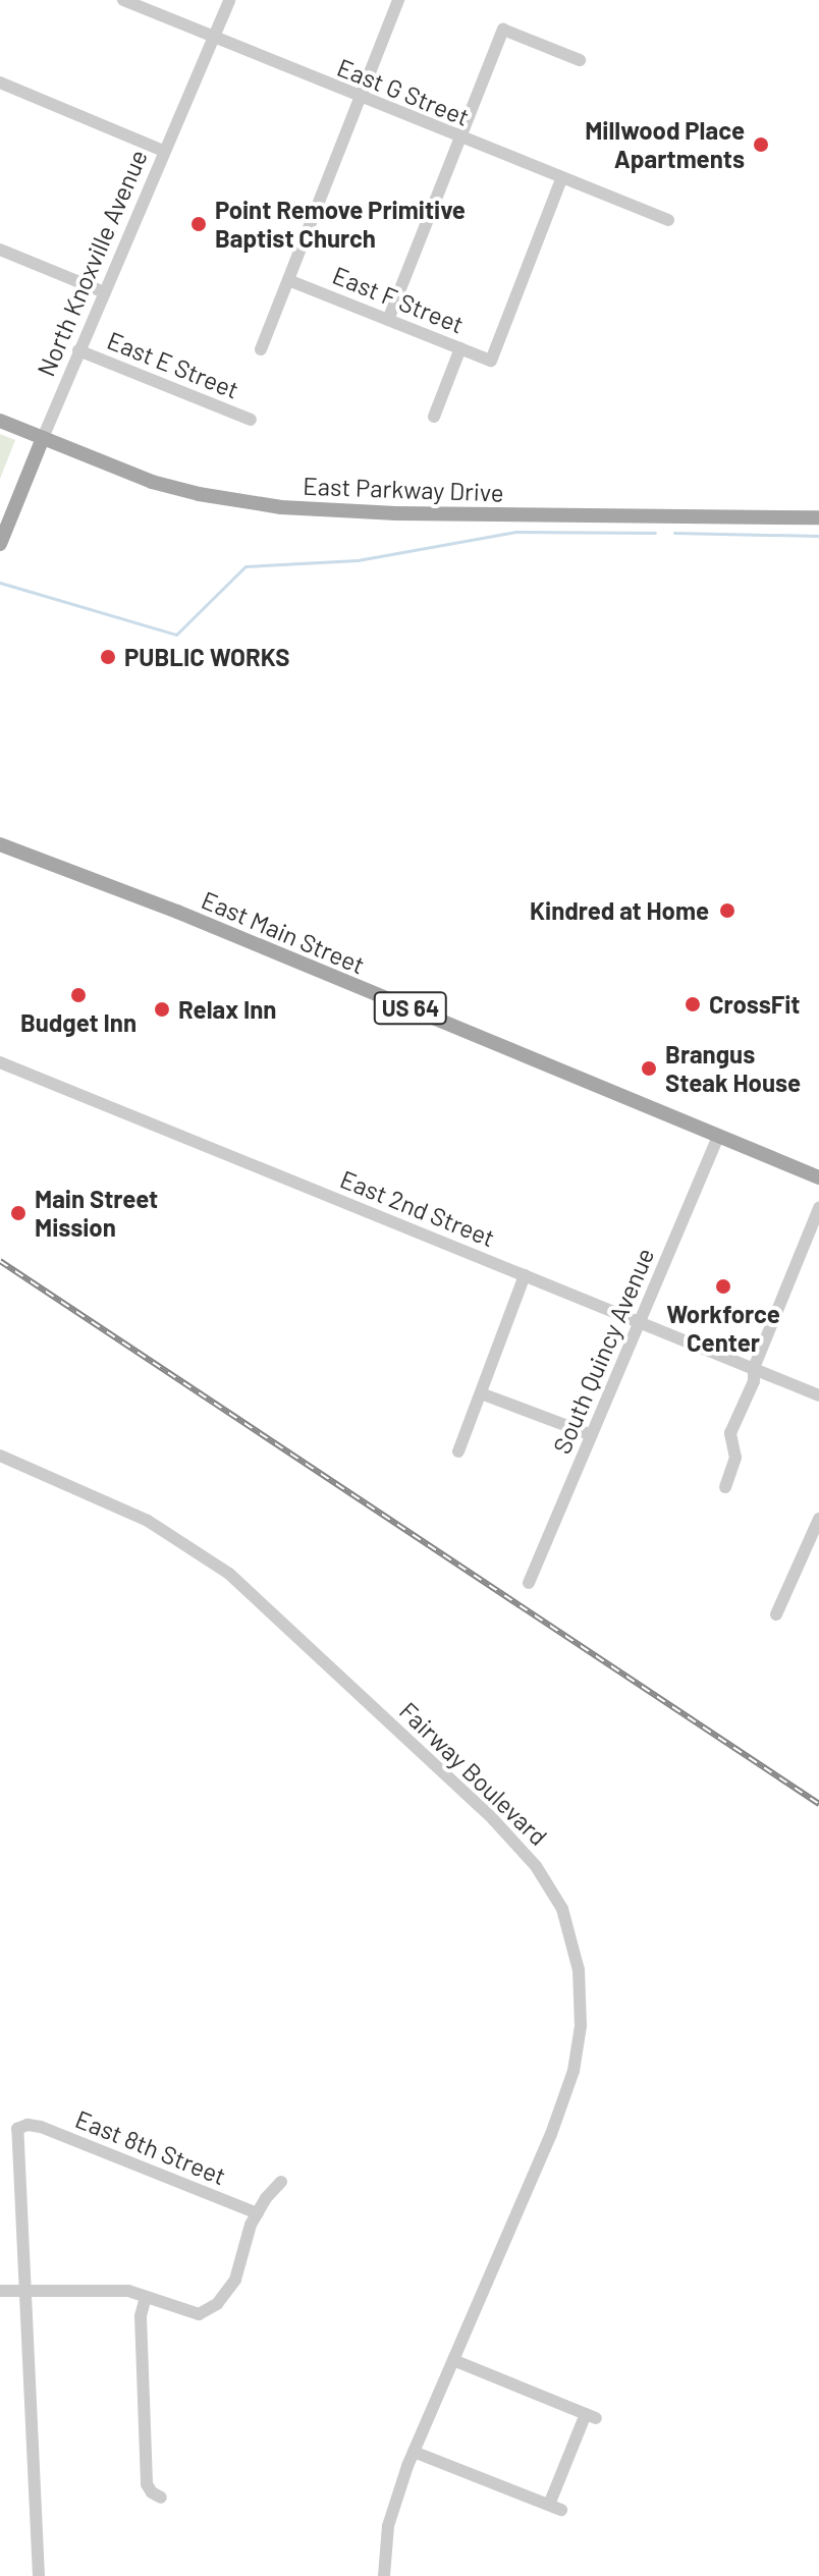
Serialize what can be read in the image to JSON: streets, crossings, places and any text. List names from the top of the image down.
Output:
{
  "streets": {
    "main road": [
      "North Knoxville Avenue",
      "East Parkway Drive",
      "East Main Street",
      "US 64"
    ],
    "street": [
      "East G Street",
      "East F Street",
      "East E Street",
      "East 2nd Street",
      "South Quincy Avenue",
      "Fairway Boulevard",
      "East 8th Street"
    ]
  },
  "crossings": [
    ["East G Street", "North Knoxville Avenue"],
    ["East G Street", "East F Street"],
    ["North Knoxville Avenue", "East E Street"],
    ["North Knoxville Avenue", "East Parkway Drive"],
    ["East Main Street", "South Quincy Avenue"],
    ["East 2nd Street", "South Quincy Avenue"]
  ],
  "places": [
    "Millwood Place Apartments",
    "Point Remove Primitive Baptist Church",
    "PUBLIC WORKS",
    "Kindred at Home",
    "Budget Inn",
    "CrossFit",
    "Relax Inn",
    "Brangus Steak House",
    "Main Street Mission",
    "Workforce Center"
  ]
}
